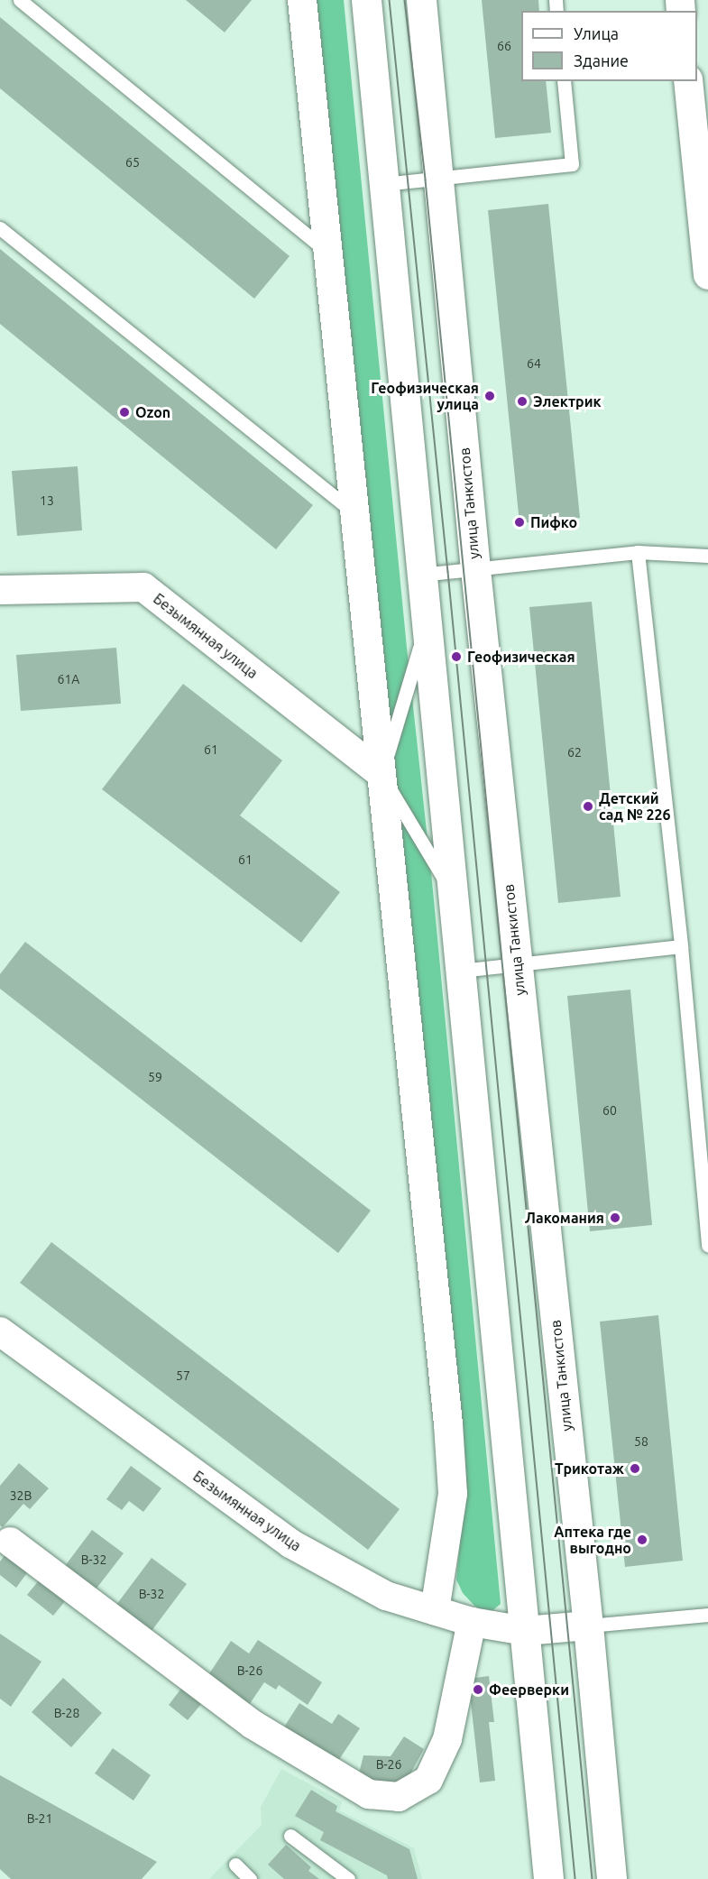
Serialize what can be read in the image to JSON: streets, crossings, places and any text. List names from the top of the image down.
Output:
{
  "streets": {
    "main road": ["улица Танкистов"],
    "street": ["Безымянная улица"]
  },
  "crossings": [
    ["улица Танкистов", "Безымянная улица"]
  ],
  "places": [
    "Геофизическая улица",
    "Электрик",
    "Ozon",
    "Пифко",
    "Геофизическая",
    "Детский сад № 226",
    "Лакомания",
    "Трикотаж",
    "Аптека где выгодно",
    "Феерверки"
  ],
  "house_numbers": [
    "66",
    "65",
    "64",
    "13",
    "61А",
    "61",
    "62",
    "61",
    "59",
    "60",
    "57",
    "58",
    "32В",
    "В-32",
    "В-32",
    "В-26",
    "В-28",
    "В-26",
    "В-21"
  ],
  "legend": ["Улица", "Здание"]
}
